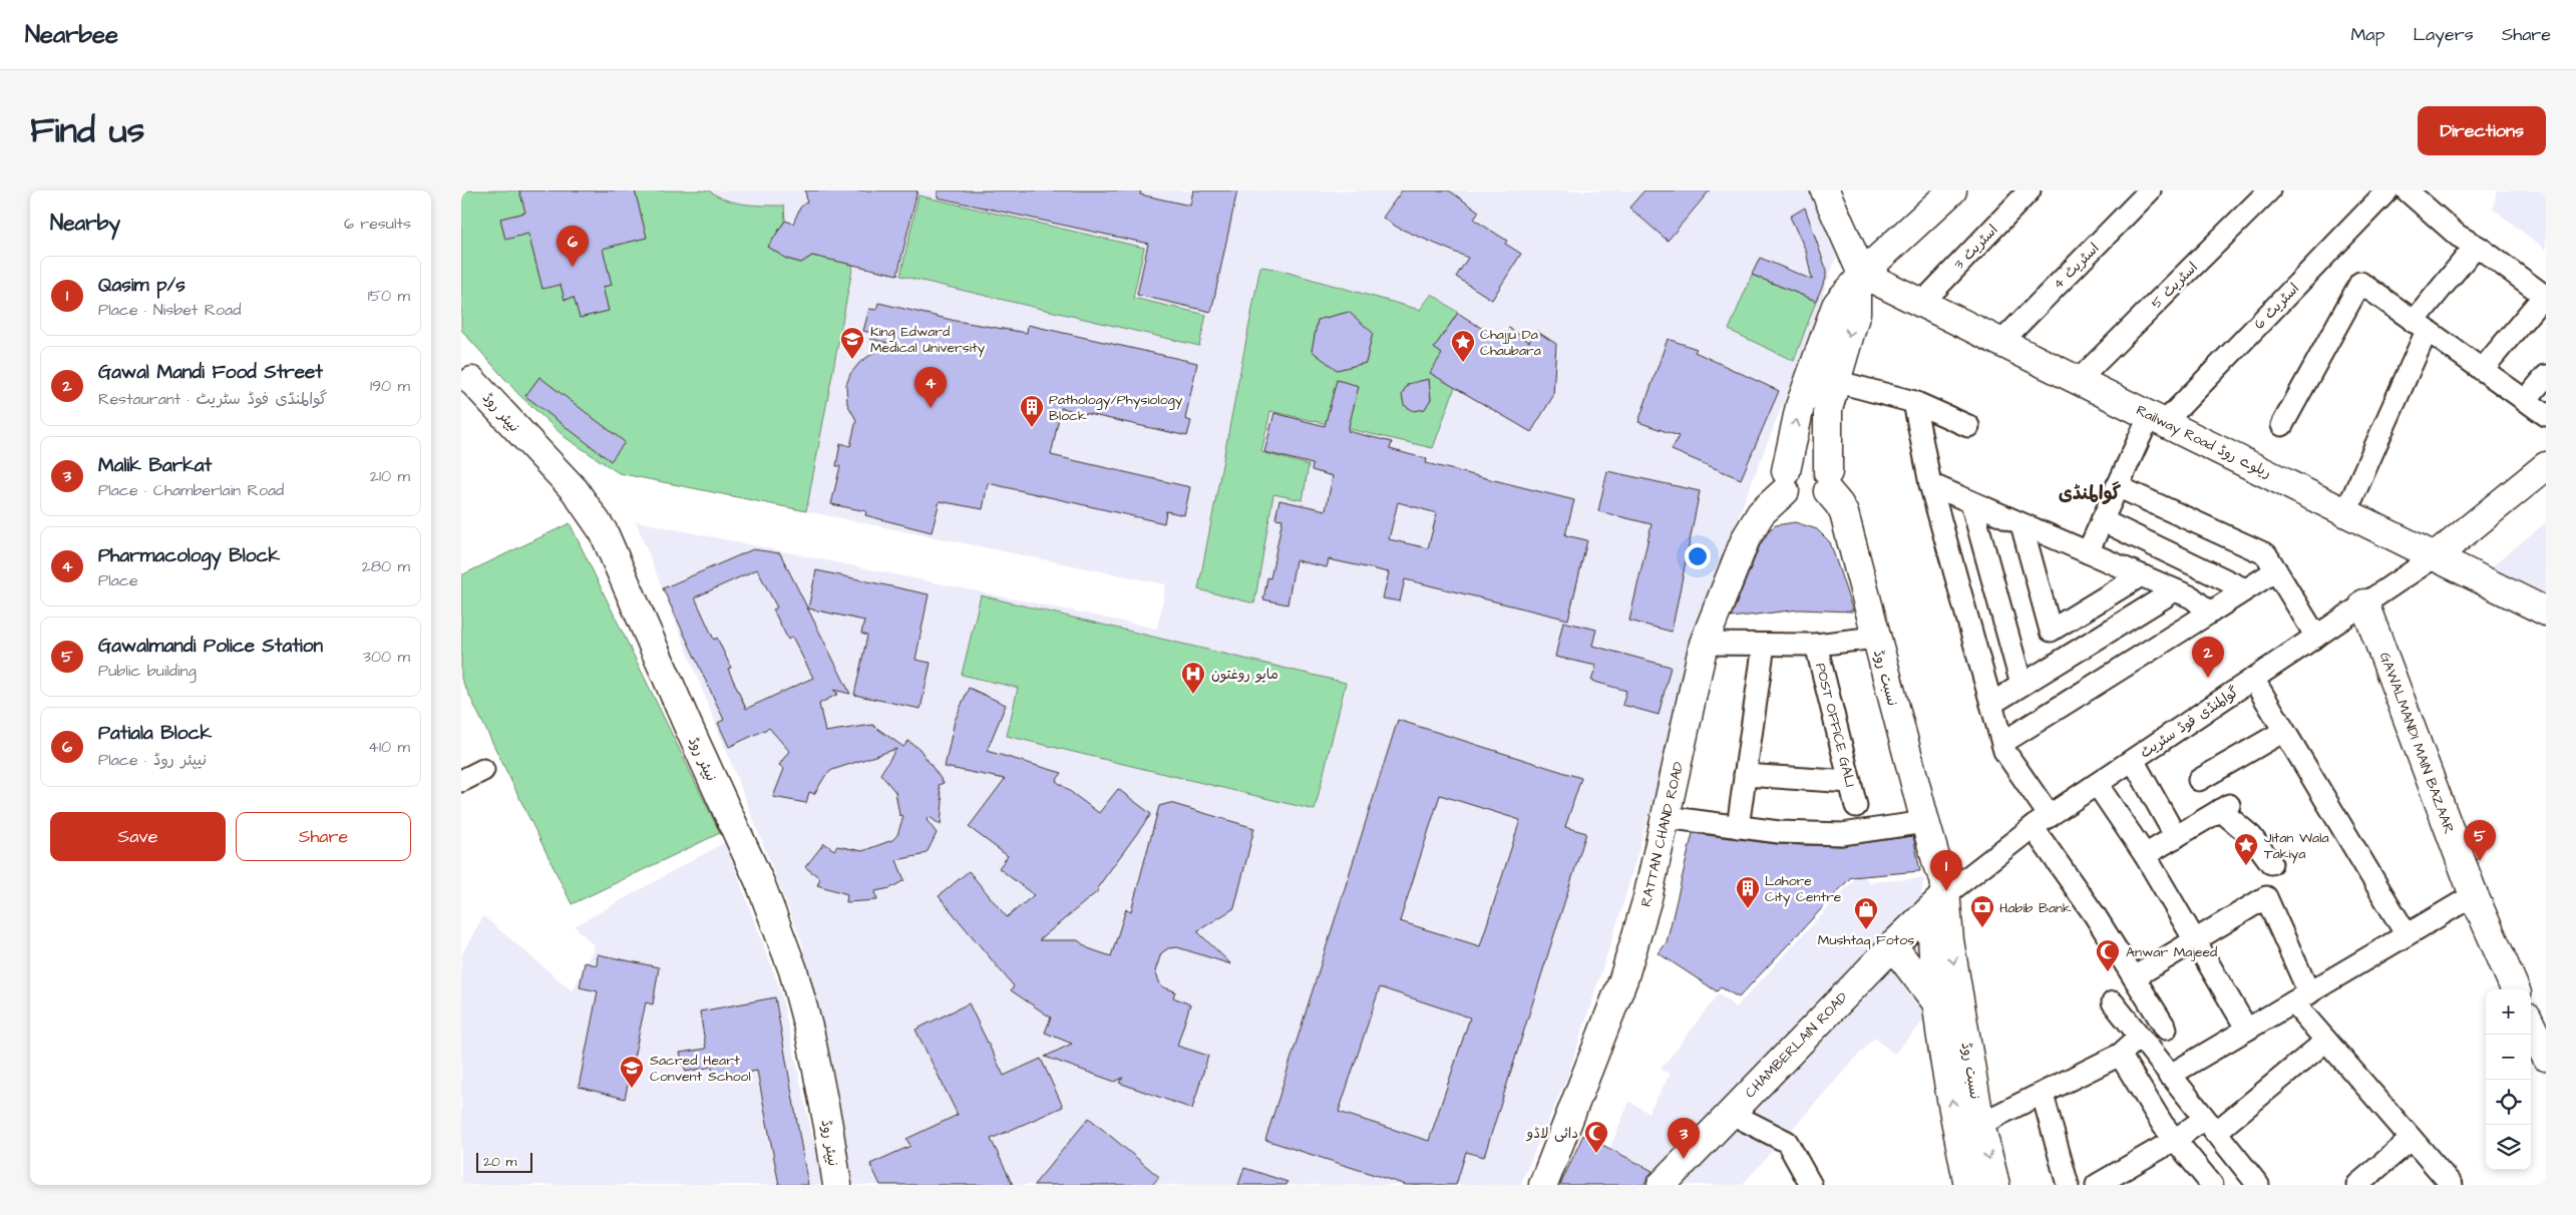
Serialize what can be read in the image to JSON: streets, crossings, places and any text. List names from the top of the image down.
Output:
{
  "streets": {
    "main road": [
      "نیپئر روڈ",
      "Railway Road ریلوے روڈ",
      "نسبت روڈ",
      "GAWALMANDI MAIN BAZAAR",
      "RATTAN CHAND ROAD",
      "CHAMBERLAIN ROAD"
    ],
    "street": [
      "اسٹریٹ 3",
      "اسٹریٹ 4",
      "اسٹریٹ 5",
      "اسٹریٹ 6",
      "گوالمنڈی فوڈ سٹریٹ",
      "POST OFFICE GALI"
    ]
  },
  "crossings": [
    ["اسٹریٹ 3", "Railway Road ریلوے روڈ"],
    ["اسٹریٹ 4", "Railway Road ریلوے روڈ"],
    ["اسٹریٹ 5", "Railway Road ریلوے روڈ"],
    ["اسٹریٹ 6", "Railway Road ریلوے روڈ"],
    ["Railway Road ریلوے روڈ", "گوالمنڈی فوڈ سٹریٹ"],
    ["نسبت روڈ", "گوالمنڈی فوڈ سٹریٹ"],
    ["نسبت روڈ", "RATTAN CHAND ROAD"],
    ["نسبت روڈ", "CHAMBERLAIN ROAD"],
    ["گوالمنڈی فوڈ سٹریٹ", "GAWALMANDI MAIN BAZAAR"],
    ["گوالمنڈی فوڈ سٹریٹ", "CHAMBERLAIN ROAD"]
  ],
  "districts": ["گوالمنڈی"],
  "places": {
    "school or university": ["King Edward Medical University", "Sacred Heart Convent School"],
    "place": ["Chajju Da Chaubara", "Jitan Wala Takiya"],
    "building": ["Pathology/Physiology Block", "Lahore City Centre"],
    "hospital": ["مایو روغتون"],
    "bank": ["Habib Bank"],
    "shop": ["Mushtaq Fotos"],
    "mosque": ["Anwar Majeed", "دائی لاڈو"]
  },
  "scale_bar": "20 m",
  "page": {
    "header": "Nearbee",
    "nav": ["Map", "Layers", "Share"],
    "title": "Find us",
    "buttons": [
      "Directions",
      ["Save", "Share"]
    ],
    "heading": ["Nearby", "6 results"],
    "pins": [
      "6",
      "4",
      "2",
      "5",
      "1",
      "3"
    ],
    "list": [
      {
        "mark": "1",
        "name": "Qasim p/s",
        "note": "Place · Nisbet Road",
        "value": "150 m"
      },
      {
        "mark": "2",
        "name": "Gawal Mandi Food Street",
        "note": "Restaurant · گوالمنڈی فوڈ سٹریٹ",
        "value": "190 m"
      },
      {
        "mark": "3",
        "name": "Malik Barkat",
        "note": "Place · Chamberlain Road",
        "value": "210 m"
      },
      {
        "mark": "4",
        "name": "Pharmacology Block",
        "note": "Place",
        "value": "280 m"
      },
      {
        "mark": "5",
        "name": "Gawalmandi Police Station",
        "note": "Public building",
        "value": "300 m"
      },
      {
        "mark": "6",
        "name": "Patiala Block",
        "note": "Place · نیپئر روڈ",
        "value": "410 m"
      }
    ],
    "map_buttons": ["+", "−"],
    "scale": "20 m"
  }
}
